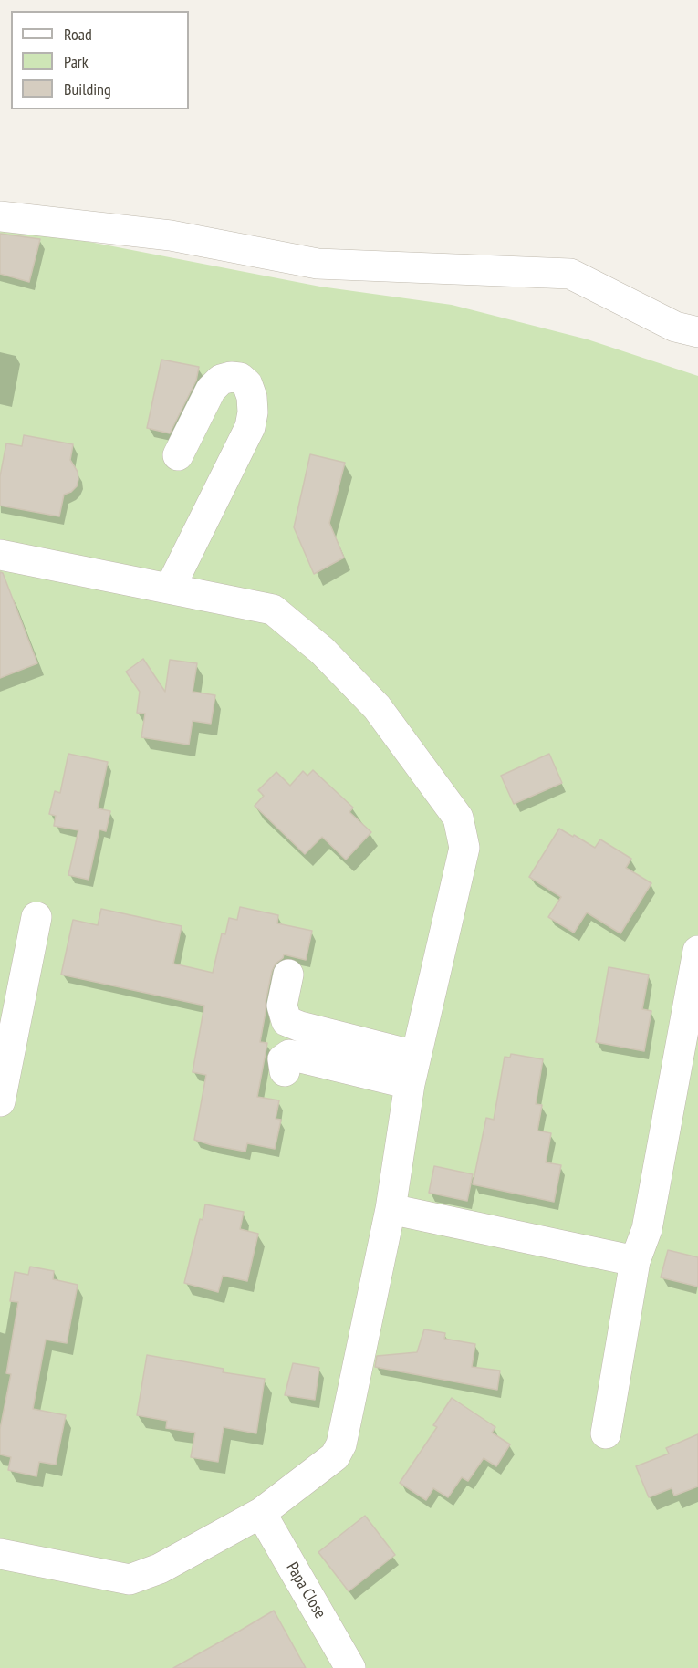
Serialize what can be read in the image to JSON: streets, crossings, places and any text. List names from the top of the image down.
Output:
{
  "streets": {
    "street": ["Papa Close"]
  },
  "legend": ["Road", "Park", "Building"]
}
